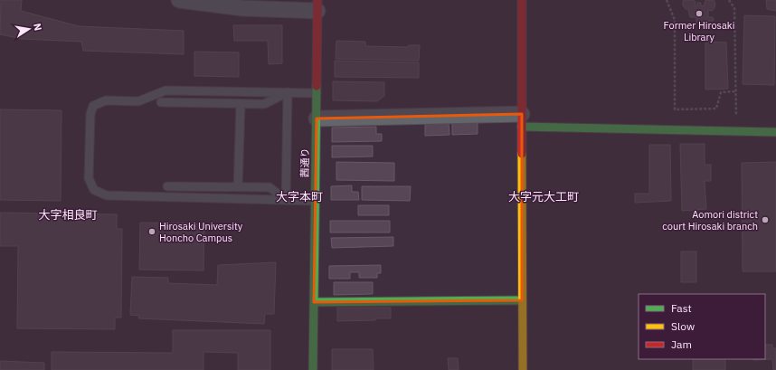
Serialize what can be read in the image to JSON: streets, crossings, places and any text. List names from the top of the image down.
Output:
{
  "streets": {
    "street": ["茜通り"]
  },
  "districts": ["大字本町", "大字元大工町", "大字相良町"],
  "places": ["Former Hirosaki Library", "Aomori district court Hirosaki branch", "Hirosaki University Honcho Campus"],
  "legend": ["Fast", "Slow", "Jam"],
  "north": "right"
}
